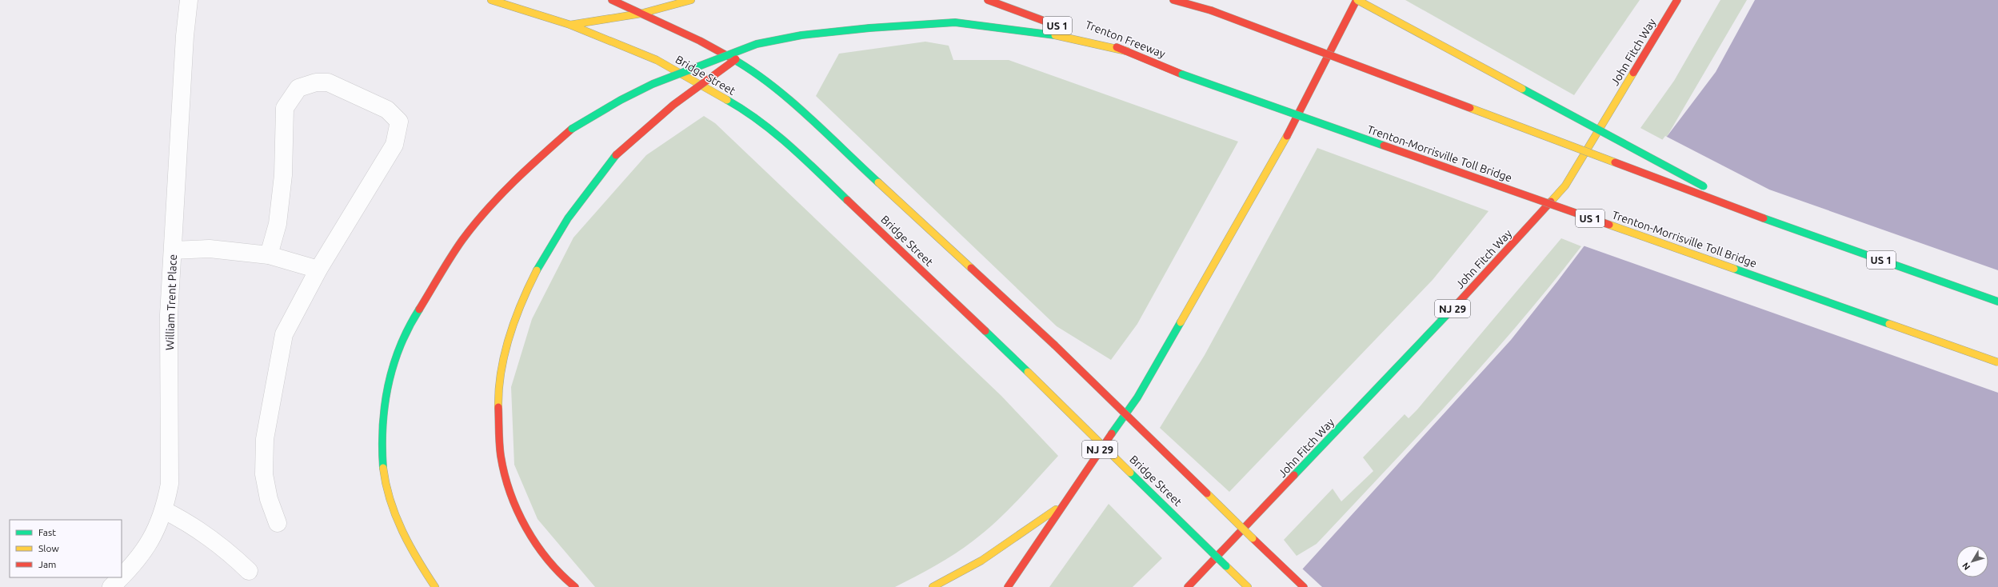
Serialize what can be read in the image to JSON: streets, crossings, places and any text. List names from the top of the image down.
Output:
{
  "streets": {
    "main road": [
      "US 1",
      "Trenton Freeway",
      "John Fitch Way",
      "Bridge Street",
      "Trenton-Morrisville Toll Bridge",
      "NJ 29"
    ],
    "lane": ["William Trent Place"]
  },
  "crossings": [
    ["Trenton Freeway", "Trenton-Morrisville Toll Bridge"]
  ],
  "legend": ["Fast", "Slow", "Jam"],
  "north": "bottom left"
}
